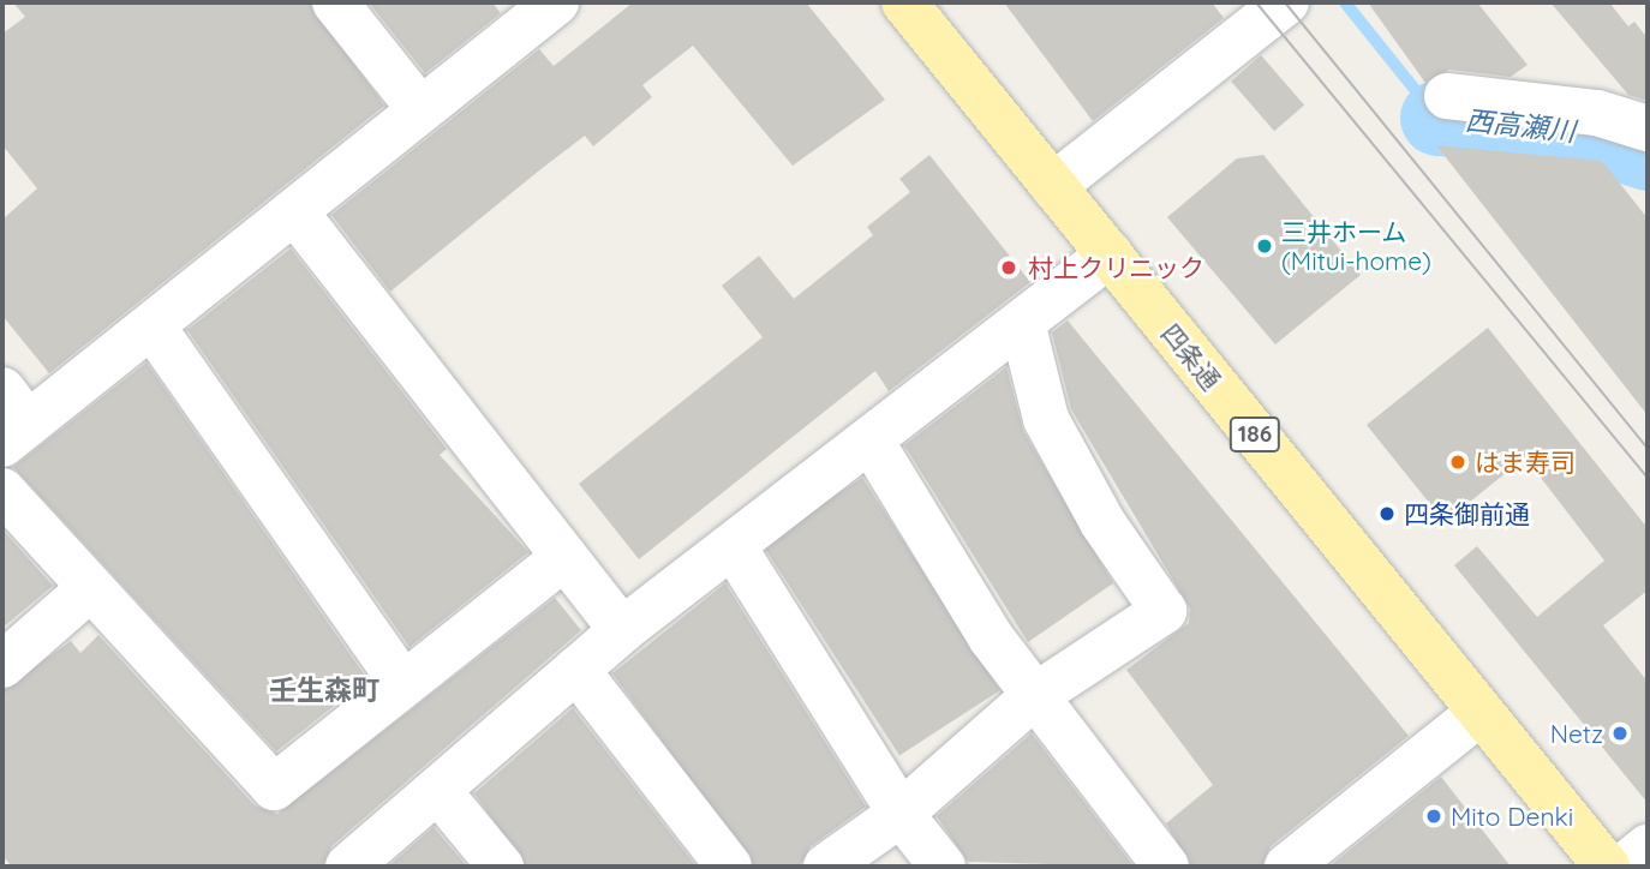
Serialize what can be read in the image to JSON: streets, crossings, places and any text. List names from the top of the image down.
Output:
{
  "streets": {
    "main road": ["四条通", "186"]
  },
  "districts": ["壬生森町"],
  "water": ["西高瀬川"],
  "places": [
    "三井ホーム (Mitui-home)",
    "村上クリニック",
    "はま寿司",
    "四条御前通",
    "Netz",
    "Mito Denki"
  ]
}
